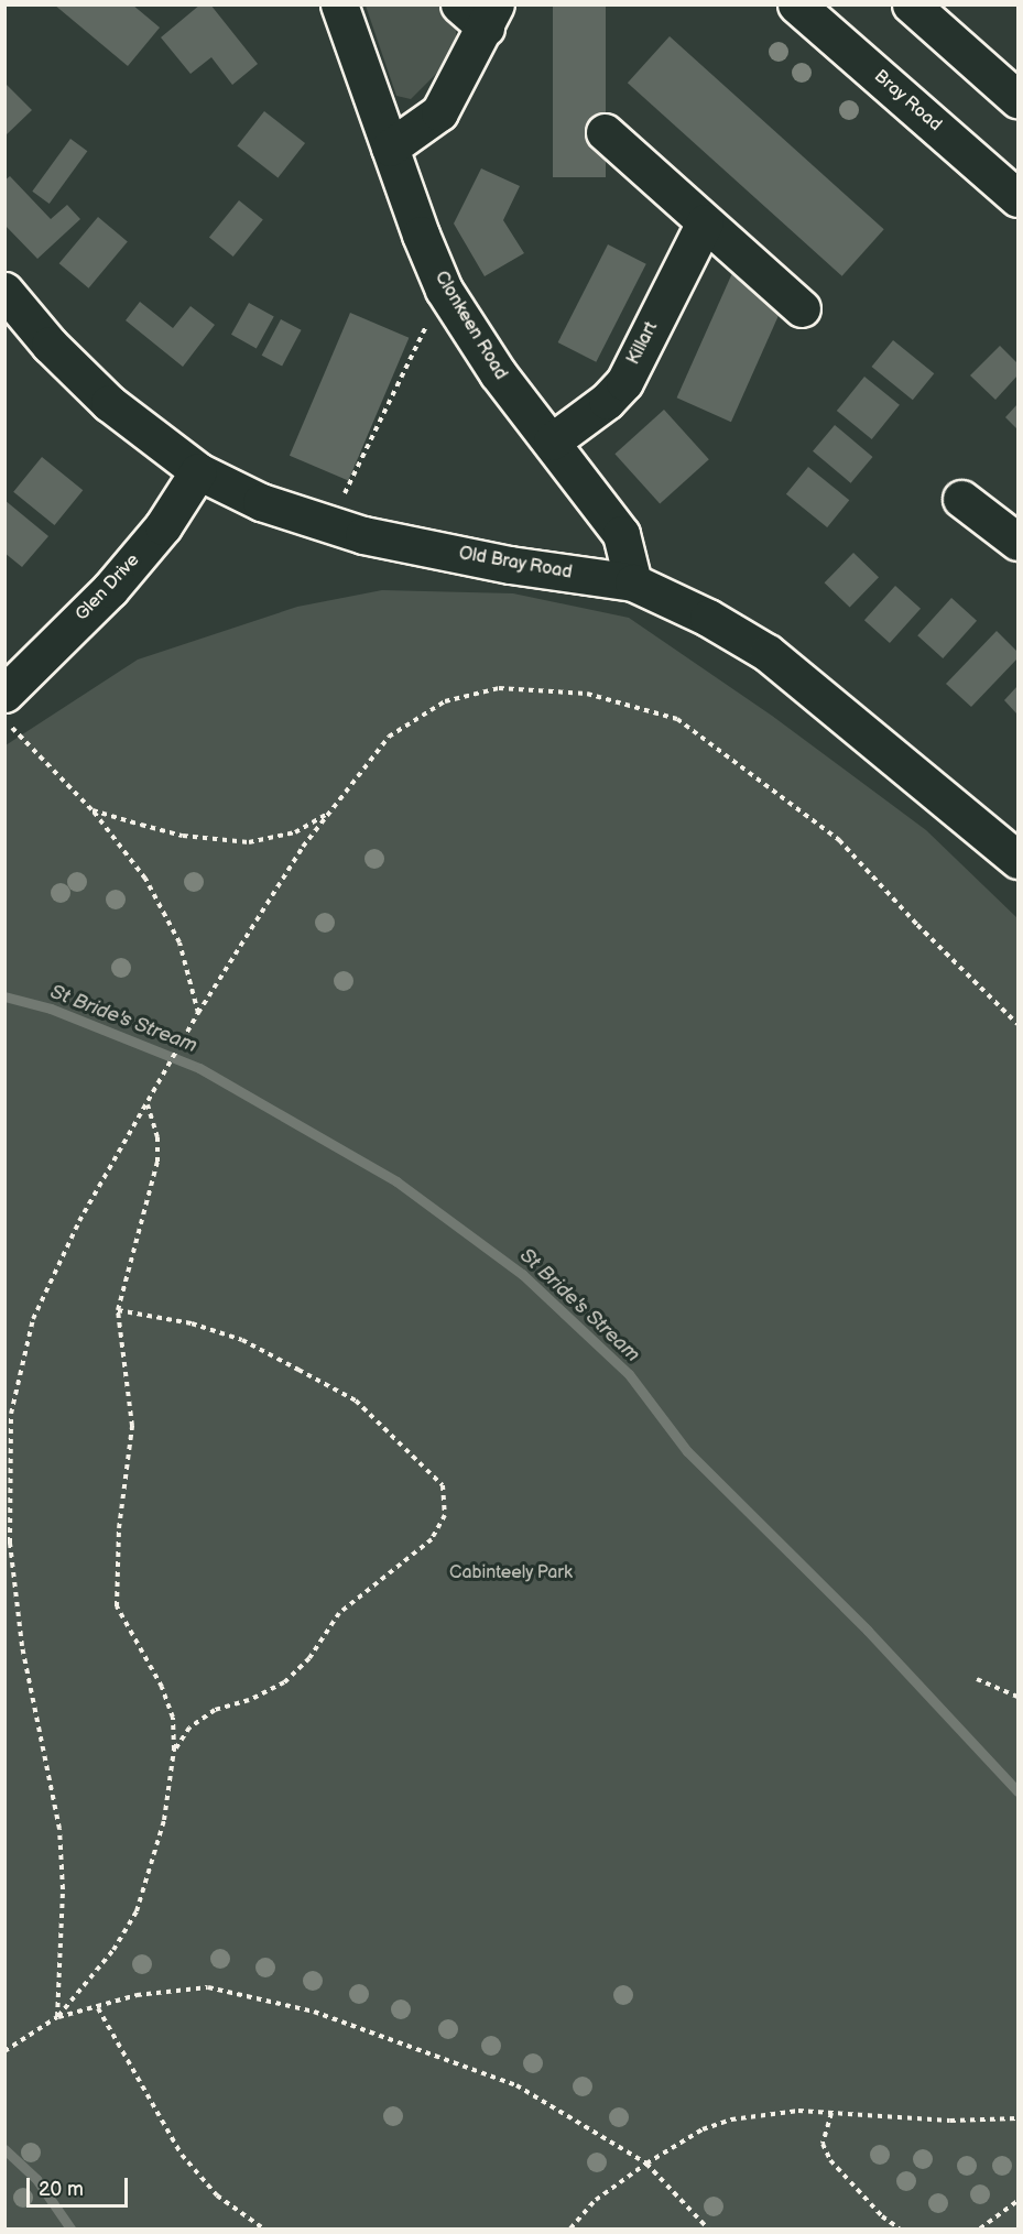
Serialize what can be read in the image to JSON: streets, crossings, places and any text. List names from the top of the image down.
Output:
{
  "streets": {
    "main road": [
      "Bray Road",
      "Clonkeen Road",
      "Killart",
      "Old Bray Road",
      "Glen Drive"
    ]
  },
  "crossings": [
    ["Clonkeen Road", "Killart"],
    ["Clonkeen Road", "Old Bray Road"],
    ["Old Bray Road", "Glen Drive"]
  ],
  "water": ["St Bride's Stream"],
  "parks": ["Cabinteely Park"],
  "scale_bar": "20 m"
}
